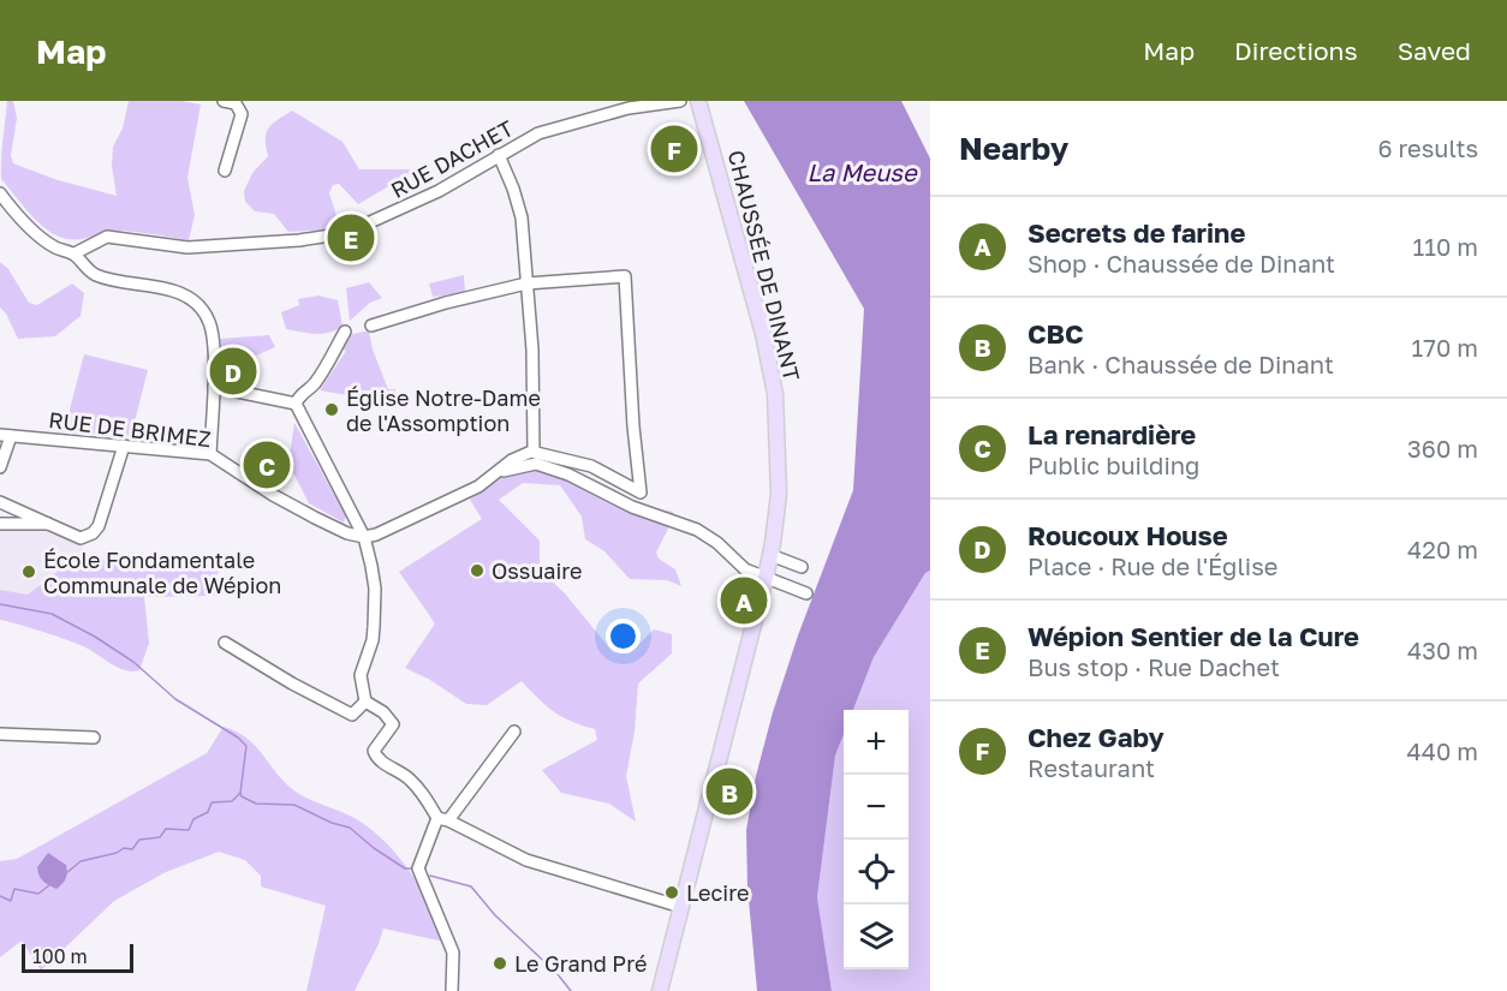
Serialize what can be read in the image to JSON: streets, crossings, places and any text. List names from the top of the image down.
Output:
{
  "streets": {
    "main road": ["CHAUSSÉE DE DINANT"],
    "street": ["RUE DACHET", "RUE DE BRIMEZ"]
  },
  "water": ["La Meuse"],
  "places": [
    "Église Notre-Dame de l'Assomption",
    "Ossuaire",
    "École Fondamentale Communale de Wépion",
    "Lecire",
    "Le Grand Pré"
  ],
  "scale_bar": "100 m",
  "page": {
    "header": "Map",
    "nav": ["Map", "Directions", "Saved"],
    "heading": ["Nearby", "6 results"],
    "pins": [
      "F",
      "E",
      "D",
      "C",
      "A",
      "B"
    ],
    "list": [
      {
        "mark": "A",
        "name": "Secrets de farine",
        "note": "Shop · Chaussée de Dinant",
        "value": "110 m"
      },
      {
        "mark": "B",
        "name": "CBC",
        "note": "Bank · Chaussée de Dinant",
        "value": "170 m"
      },
      {
        "mark": "C",
        "name": "La renardière",
        "note": "Public building",
        "value": "360 m"
      },
      {
        "mark": "D",
        "name": "Roucoux House",
        "note": "Place · Rue de l'Église",
        "value": "420 m"
      },
      {
        "mark": "E",
        "name": "Wépion Sentier de la Cure",
        "note": "Bus stop · Rue Dachet",
        "value": "430 m"
      },
      {
        "mark": "F",
        "name": "Chez Gaby",
        "note": "Restaurant",
        "value": "440 m"
      }
    ],
    "map_buttons": ["+", "−"],
    "scale": "100 m"
  }
}
